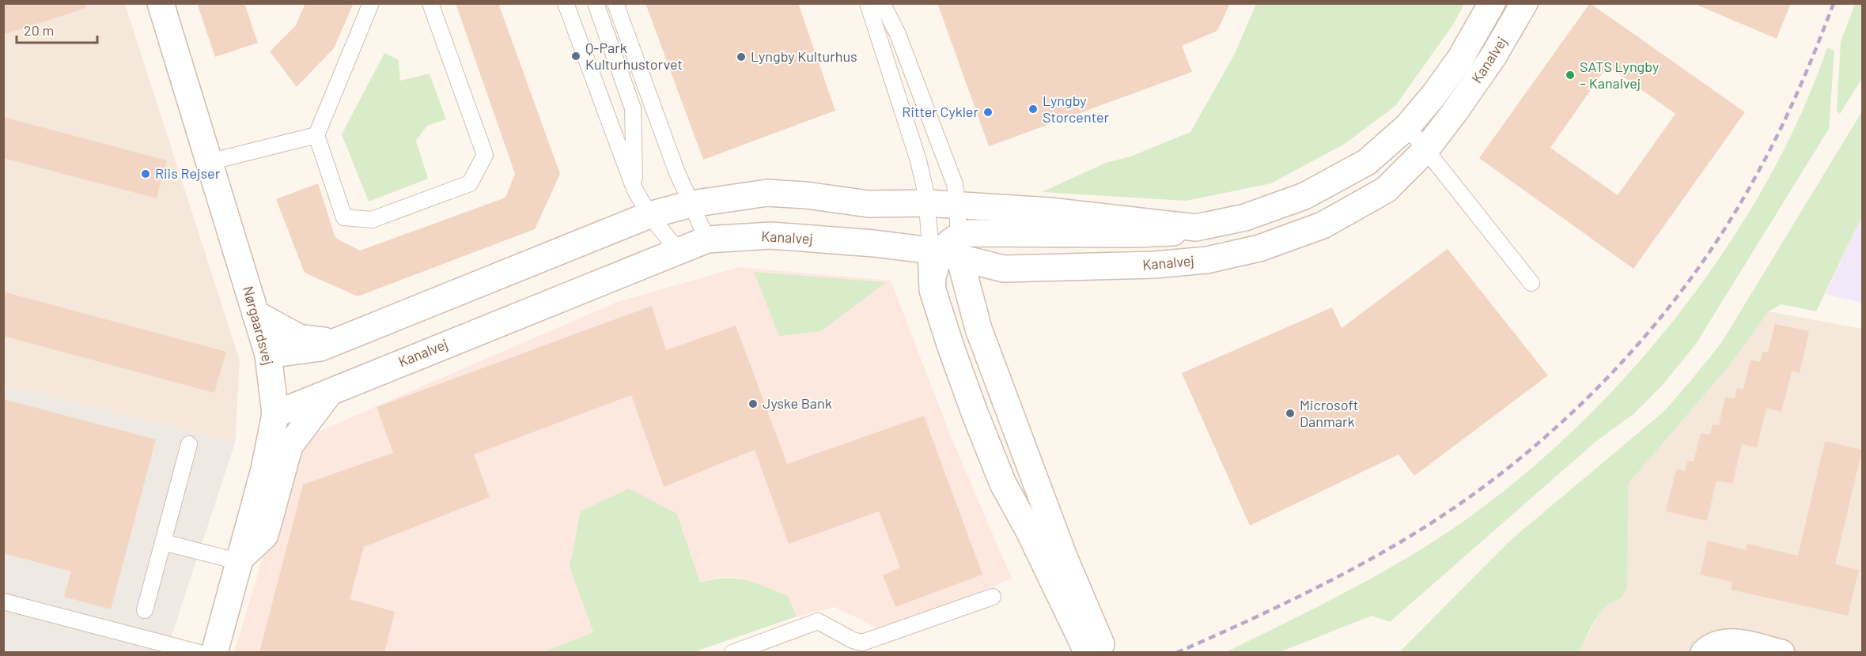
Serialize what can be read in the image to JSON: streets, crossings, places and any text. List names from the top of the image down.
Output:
{
  "streets": {
    "street": ["Kanalvej", "Nørgaardsvej"]
  },
  "crossings": [
    ["Kanalvej", "Nørgaardsvej"]
  ],
  "places": [
    "Q-Park Kulturhustorvet",
    "Lyngby Kulturhus",
    "SATS Lyngby – Kanalvej",
    "Lyngby Storcenter",
    "Ritter Cykler",
    "Riis Rejser",
    "Jyske Bank",
    "Microsoft Danmark"
  ],
  "scale_bar": "20 m"
}
